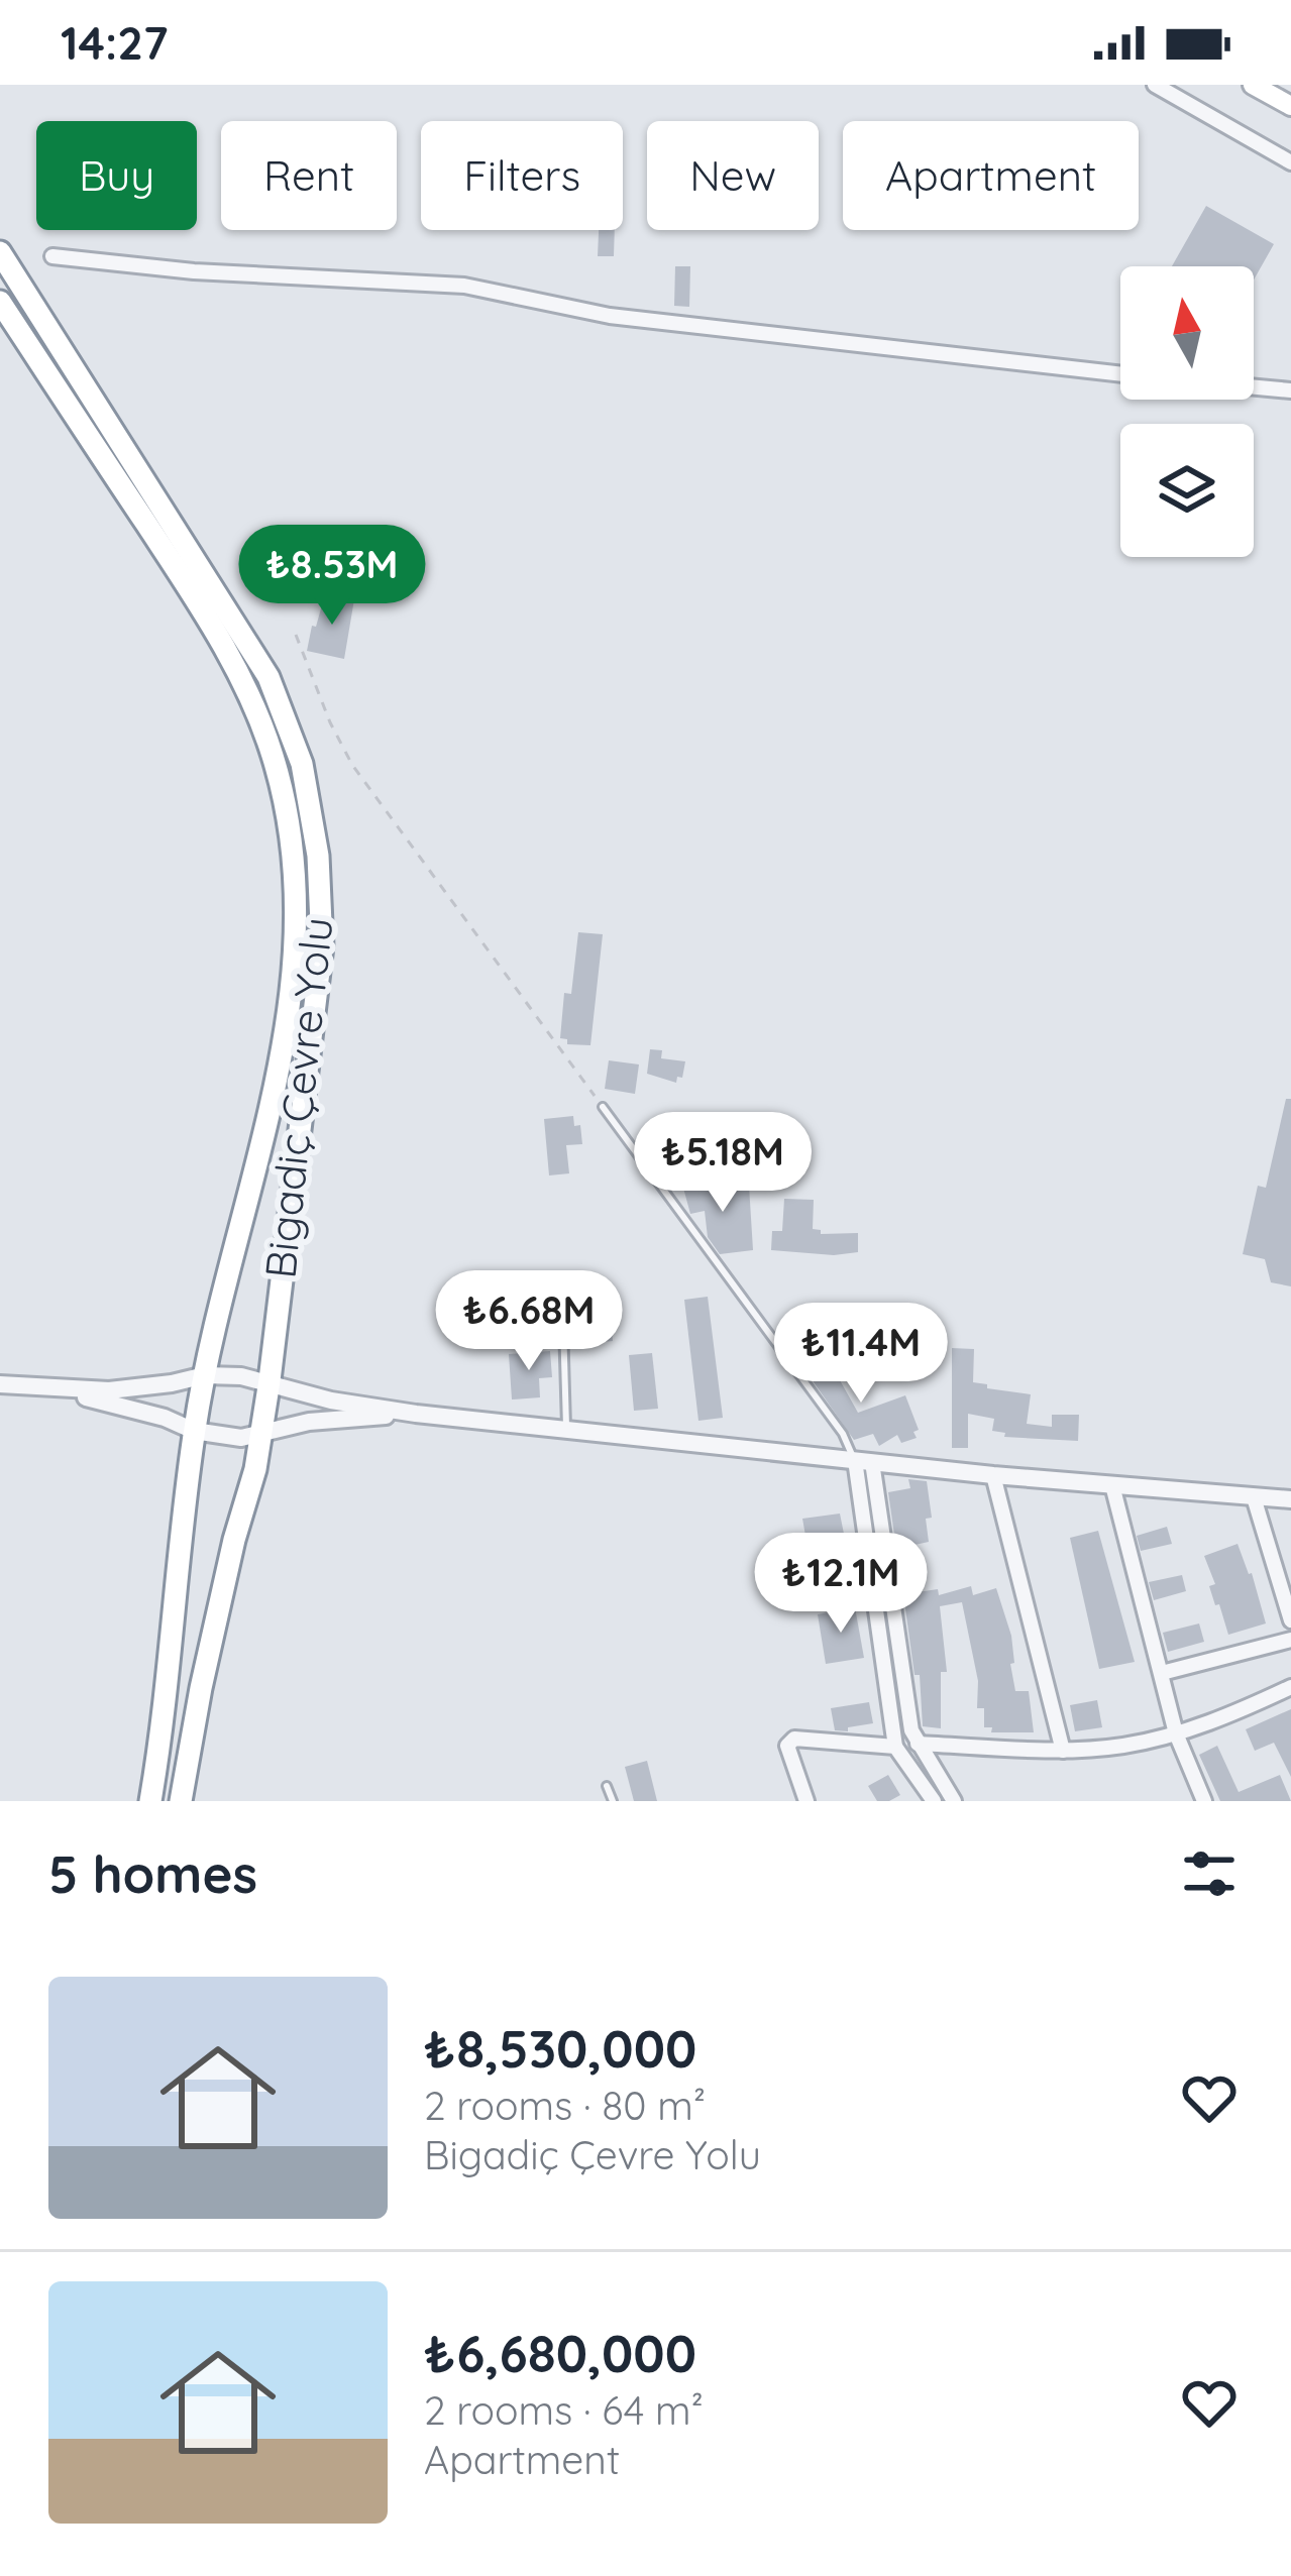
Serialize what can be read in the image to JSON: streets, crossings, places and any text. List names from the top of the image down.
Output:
{
  "streets": {
    "highway": ["Bigadiç Çevre Yolu"]
  },
  "north": "top",
  "page": {
    "status": "14:27",
    "chip": [
      "Buy",
      "Rent",
      "Filters",
      "New",
      "Apartment"
    ],
    "price": [
      "₺8.53M",
      "₺5.18M",
      "₺6.68M",
      "₺11.4M",
      "₺12.1M"
    ],
    "heading": "5 homes",
    "list": [
      {
        "name": "₺8,530,000",
        "note": "2 rooms · 80 m² · Bigadiç Çevre Yolu"
      },
      {
        "name": "₺6,680,000",
        "note": "2 rooms · 64 m² · Apartment"
      }
    ]
  }
}
